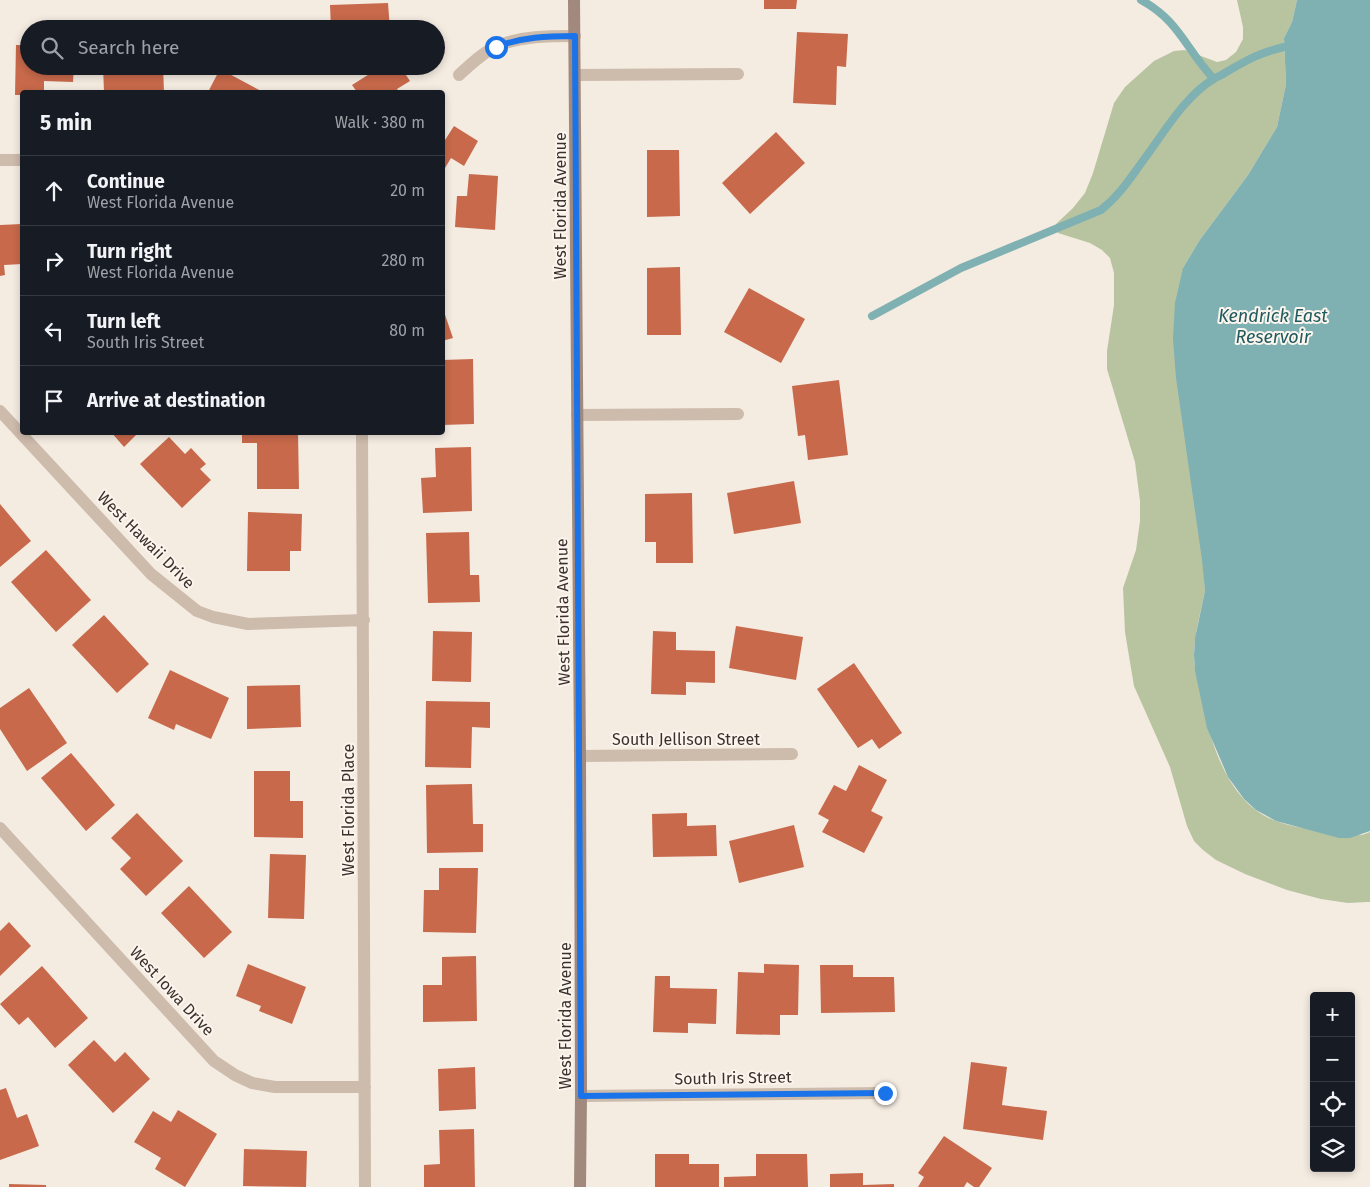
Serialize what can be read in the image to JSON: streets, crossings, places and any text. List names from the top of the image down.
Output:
{
  "streets": {
    "street": [
      "West Florida Avenue",
      "West Hawaii Drive",
      "South Jellison Street",
      "West Florida Place",
      "West Iowa Drive",
      "South Iris Street"
    ]
  },
  "crossings": [
    ["West Florida Avenue", "South Jellison Street"],
    ["West Florida Avenue", "South Iris Street"],
    ["West Hawaii Drive", "West Florida Place"],
    ["West Florida Place", "West Iowa Drive"]
  ],
  "water": ["Kendrick East Reservoir"],
  "page": {
    "search": "Search here",
    "heading": ["5 min", "Walk · 380 m"],
    "list": [
      ["Continue", "West Florida Avenue", "20 m"],
      ["Turn right", "West Florida Avenue", "280 m"],
      ["Turn left", "South Iris Street", "80 m"],
      "Arrive at destination"
    ],
    "map_buttons": ["+", "−"]
  }
}
